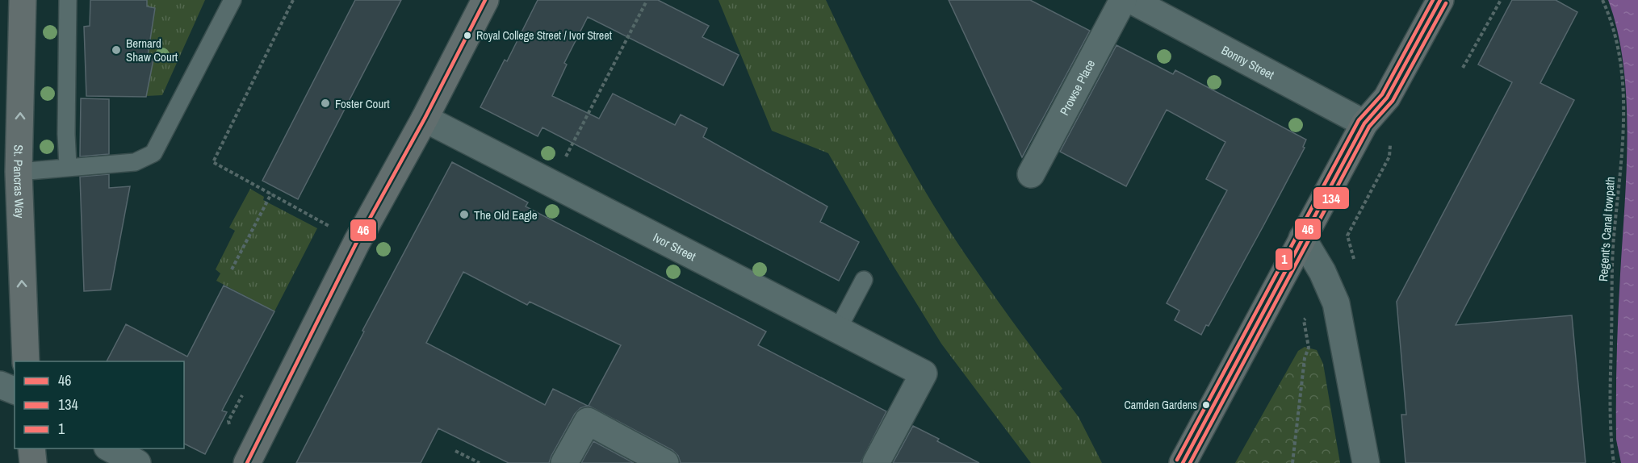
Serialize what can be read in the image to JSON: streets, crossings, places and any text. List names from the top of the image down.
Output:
{
  "streets": {
    "main road": ["St. Pancras Way"],
    "street": ["Bonny Street", "Prowse Place", "Ivor Street"],
    "path": ["Regent's Canal towpath"]
  },
  "one_way": ["St. Pancras Way"],
  "places": [
    "Royal College Street / Ivor Street",
    "Bernard Shaw Court",
    "Foster Court",
    "The Old Eagle",
    "Camden Gardens"
  ],
  "lines": ["transit line 46", "transit line 1", "transit line 134"],
  "legend": ["46", "134", "1"]
}
